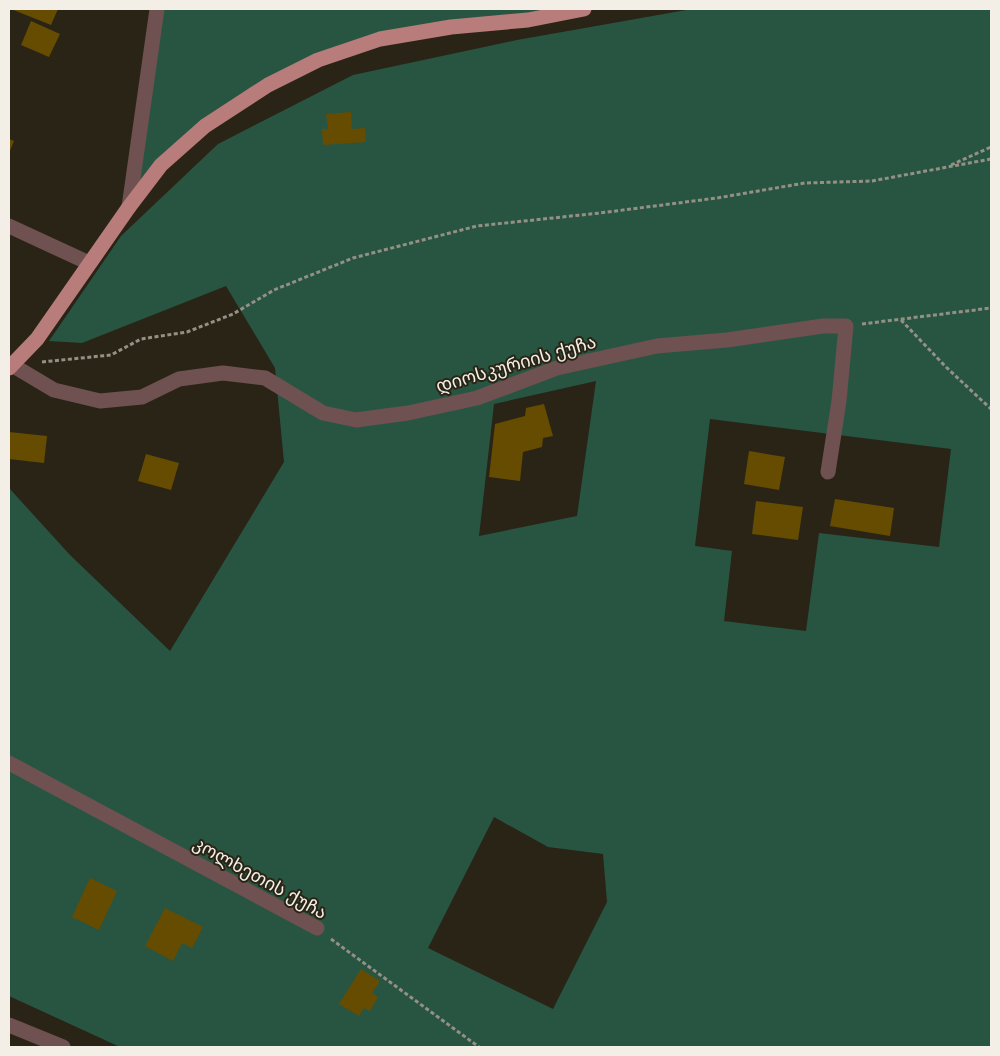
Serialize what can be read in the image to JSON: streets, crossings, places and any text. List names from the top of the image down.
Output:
{
  "streets": {
    "street": ["დიოსკურიის ქუჩა", "კოლხეთის ქუჩა"]
  }
}
